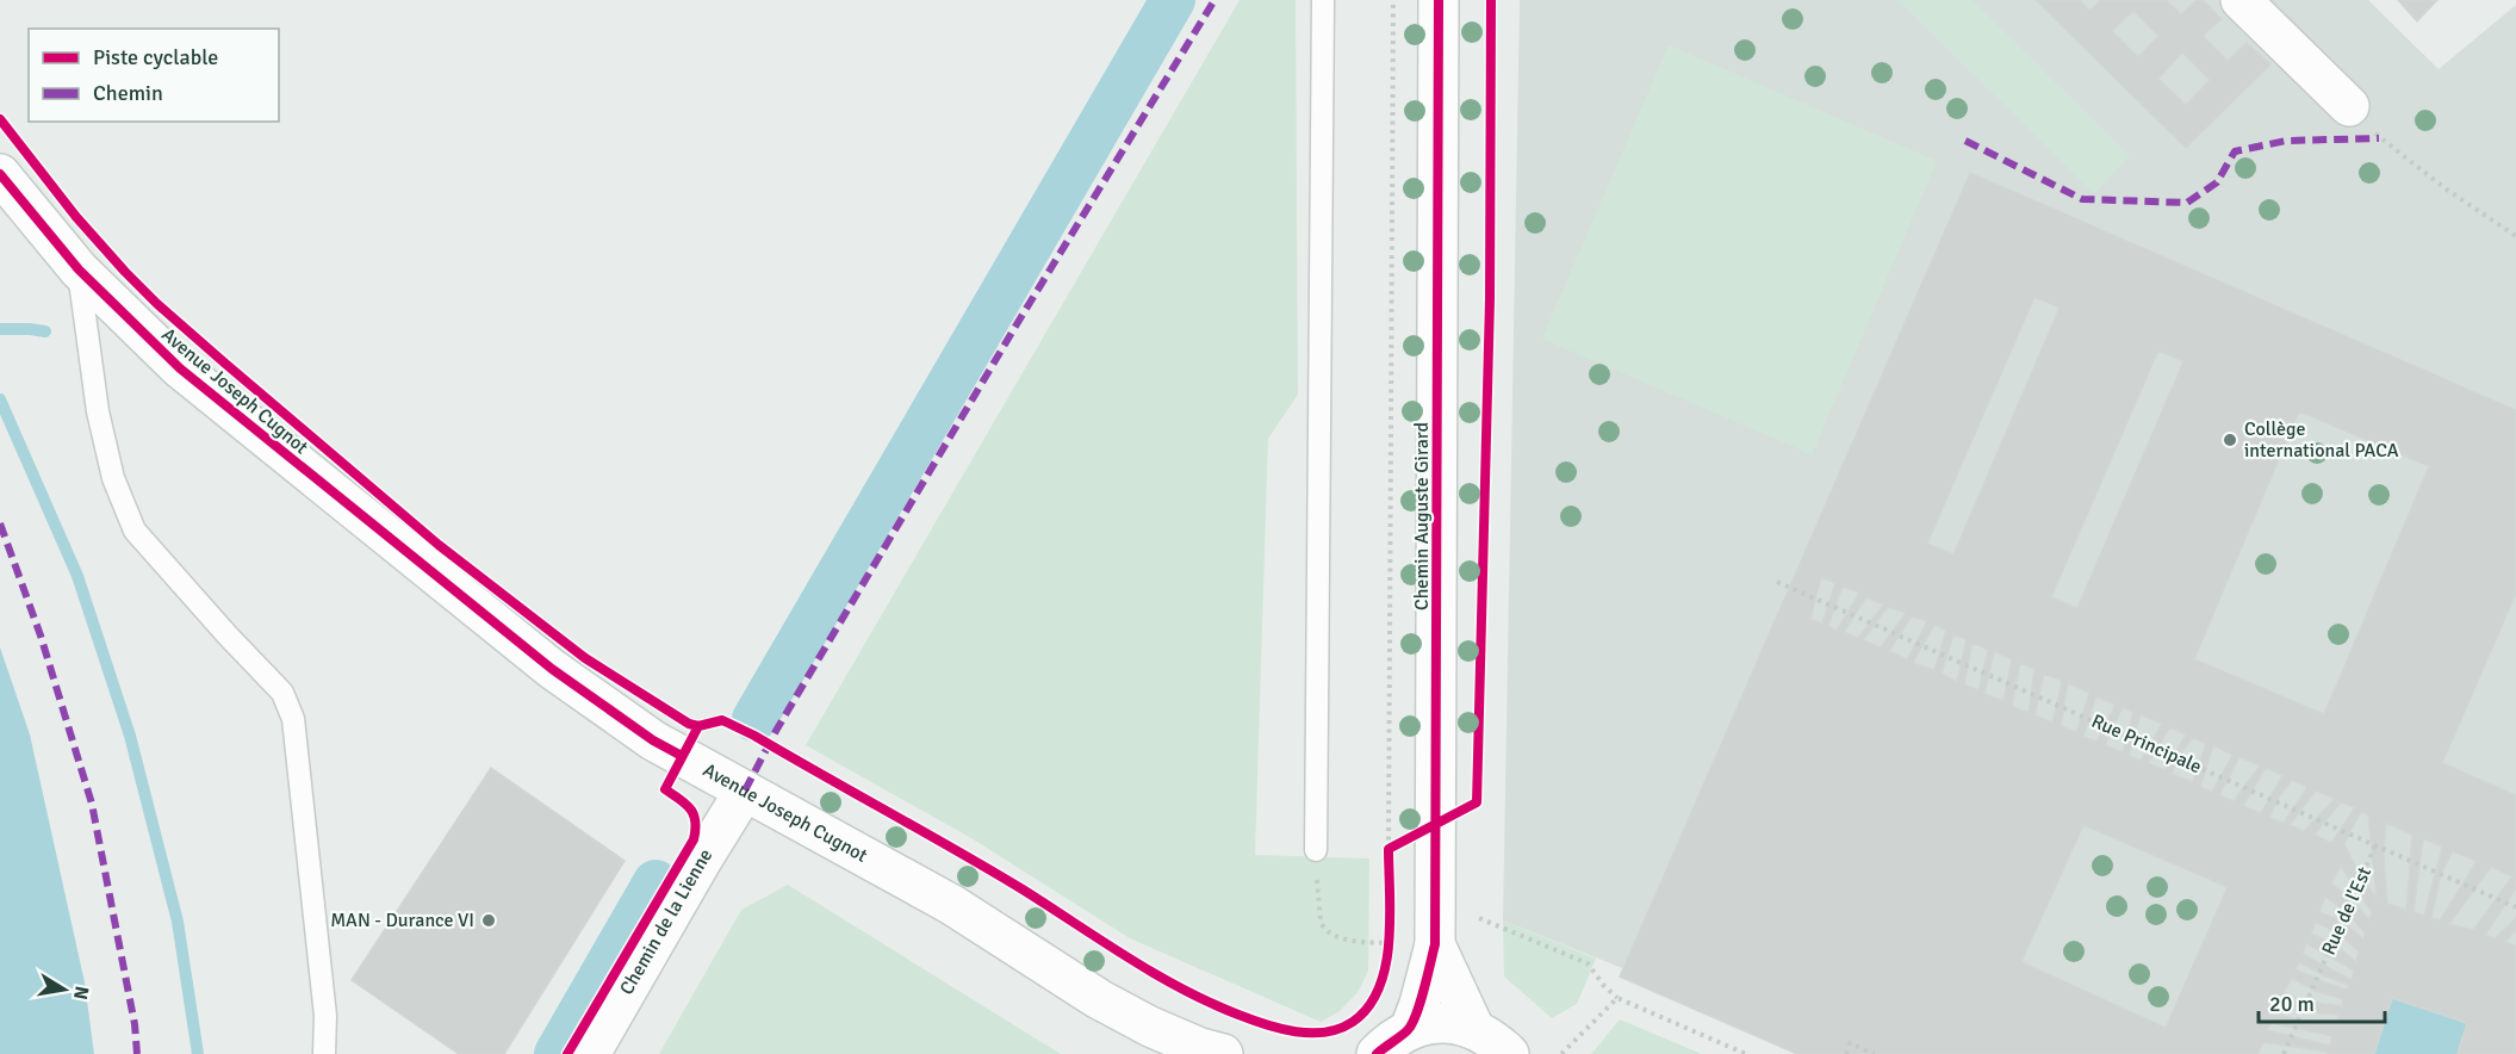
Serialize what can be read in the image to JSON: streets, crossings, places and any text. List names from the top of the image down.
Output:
{
  "streets": {
    "street": ["Avenue Joseph Cugnot", "Chemin Auguste Girard", "Chemin de la Lienne"],
    "path": ["Rue Principale", "Rue de l'Est"]
  },
  "crossings": [
    ["Avenue Joseph Cugnot", "Chemin de la Lienne"],
    ["Rue Principale", "Rue de l'Est"]
  ],
  "places": ["Collège international PACA", "MAN - Durance VI"],
  "legend": ["Piste cyclable", "Chemin"],
  "scale_bar": "20 m",
  "north": "right"
}
